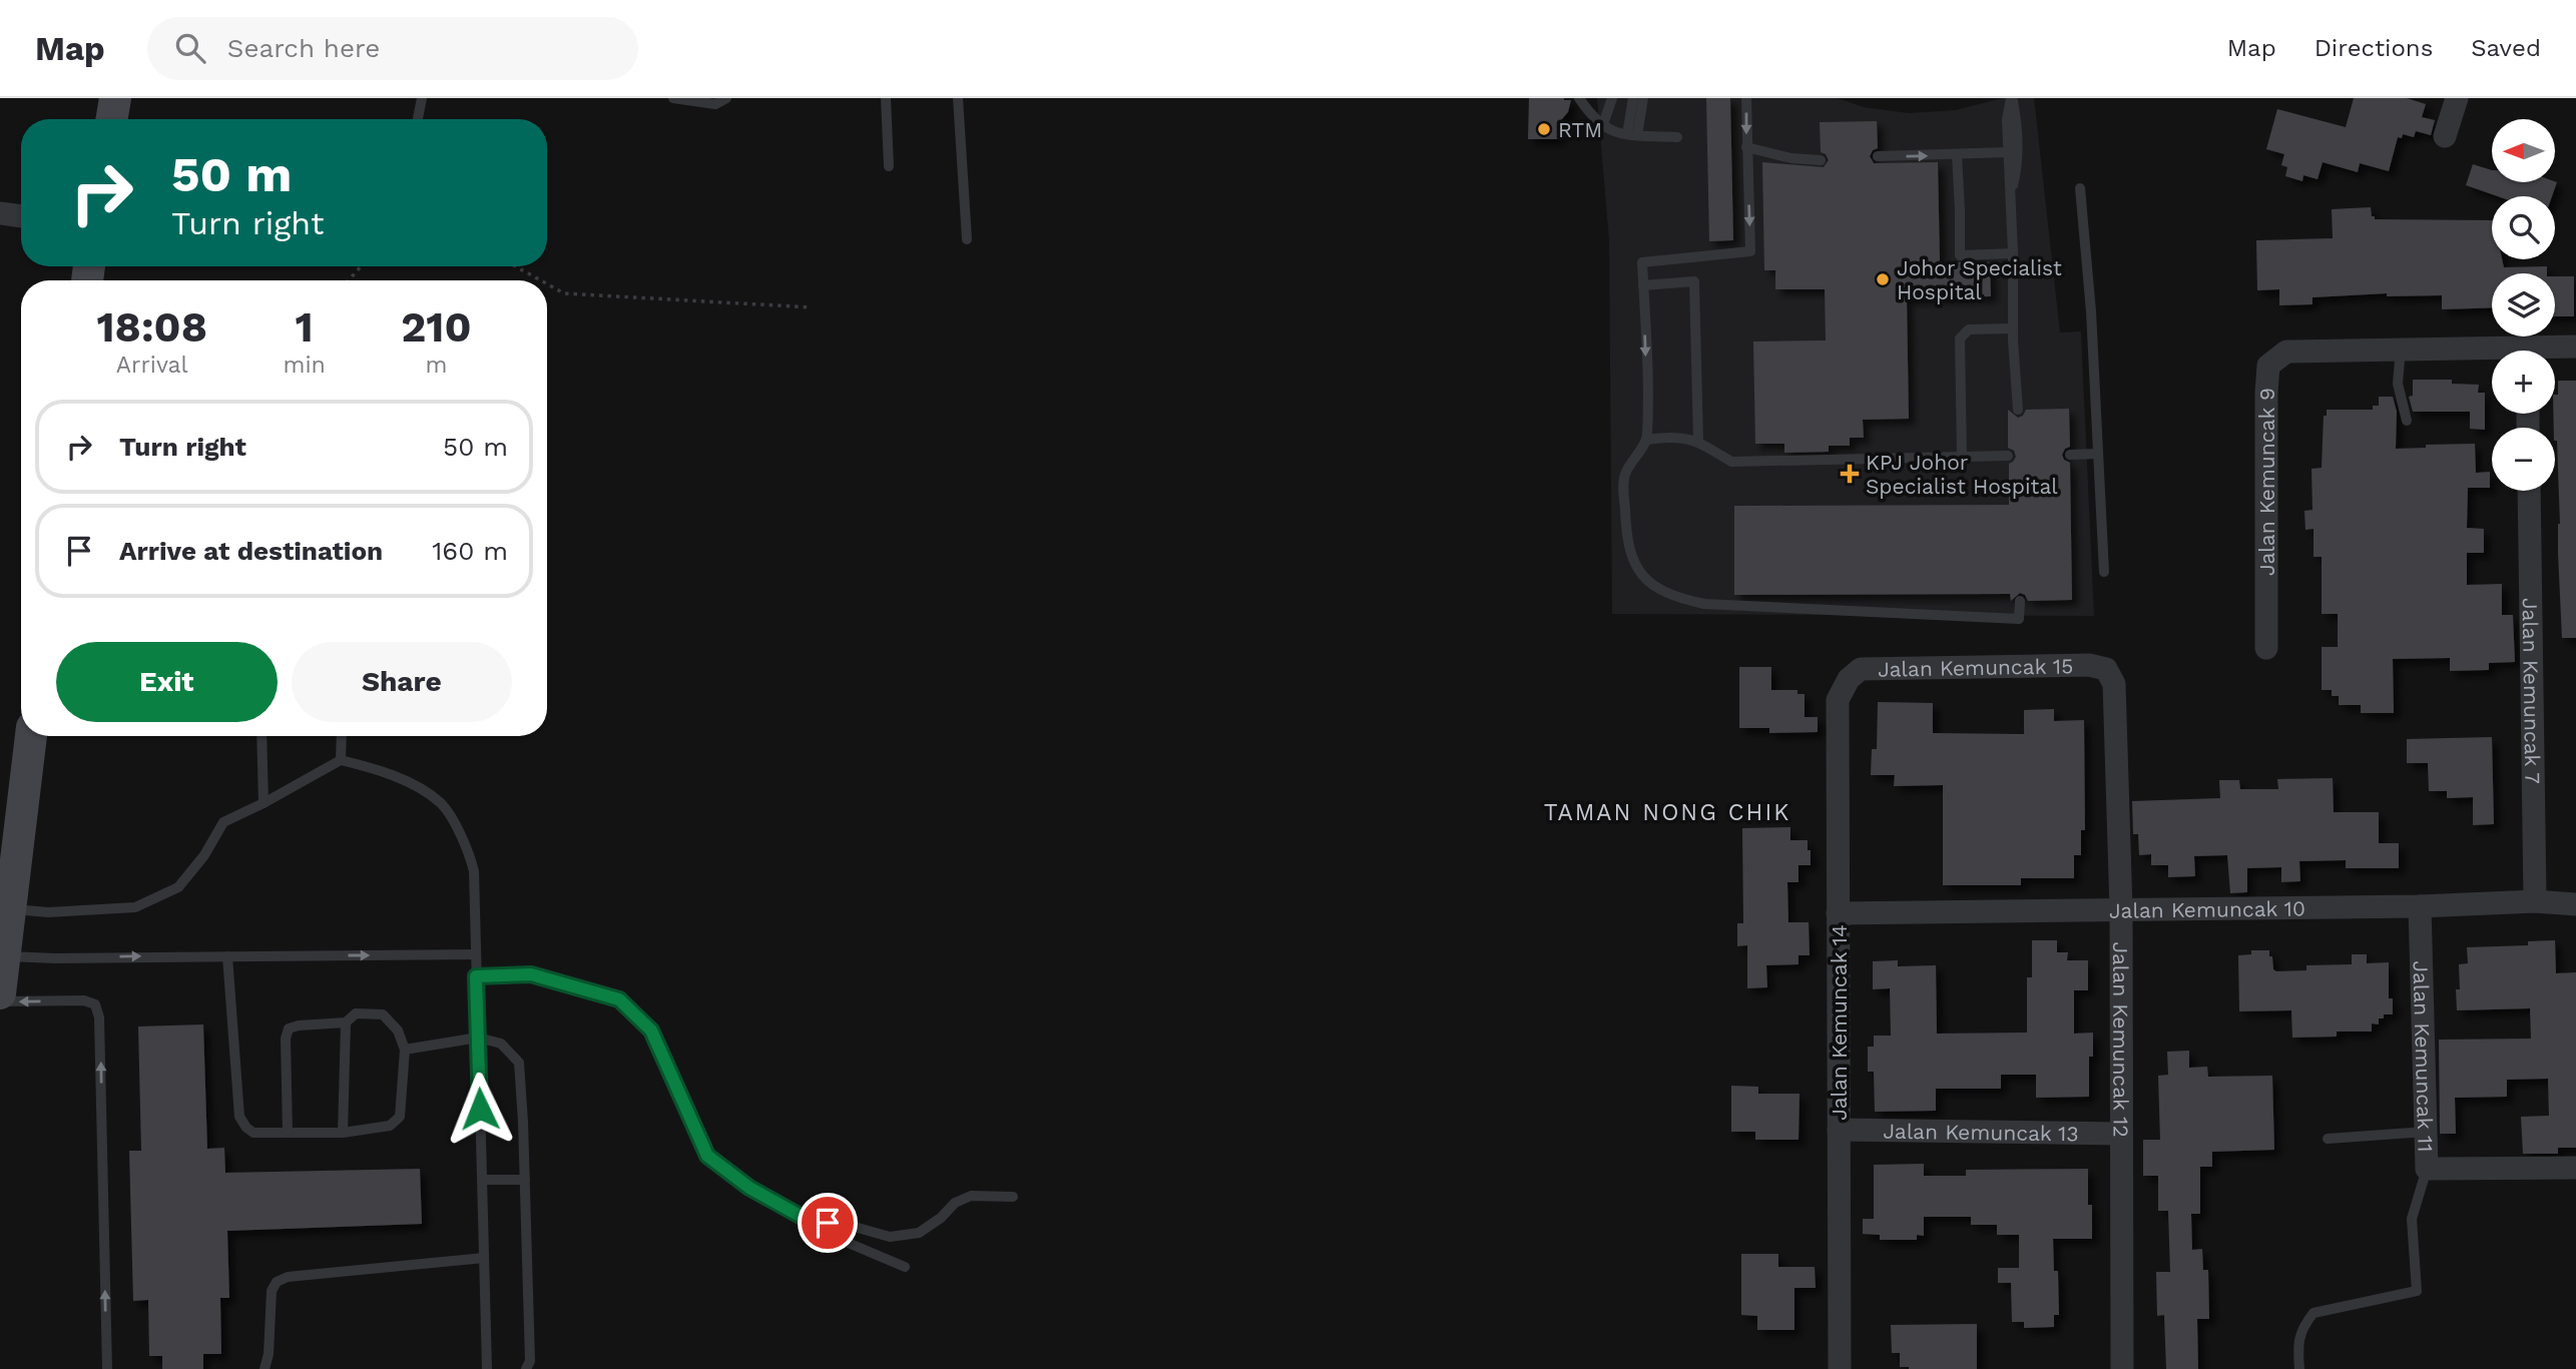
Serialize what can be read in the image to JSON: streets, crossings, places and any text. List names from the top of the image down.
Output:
{
  "streets": {
    "street": [
      "Jalan Kemuncak 9",
      "Jalan Kemuncak 15",
      "Jalan Kemuncak 7",
      "Jalan Kemuncak 10",
      "Jalan Kemuncak 14",
      "Jalan Kemuncak 12",
      "Jalan Kemuncak 11",
      "Jalan Kemuncak 13"
    ]
  },
  "crossings": [
    ["Jalan Kemuncak 15", "Jalan Kemuncak 14"],
    ["Jalan Kemuncak 15", "Jalan Kemuncak 12"],
    ["Jalan Kemuncak 7", "Jalan Kemuncak 10"],
    ["Jalan Kemuncak 10", "Jalan Kemuncak 14"],
    ["Jalan Kemuncak 10", "Jalan Kemuncak 12"],
    ["Jalan Kemuncak 10", "Jalan Kemuncak 11"],
    ["Jalan Kemuncak 14", "Jalan Kemuncak 13"],
    ["Jalan Kemuncak 12", "Jalan Kemuncak 13"]
  ],
  "districts": ["TAMAN NONG CHIK"],
  "places": {
    "other": ["RTM", "Johor Specialist Hospital"],
    "health": ["KPJ Johor Specialist Hospital"]
  },
  "north": "left",
  "page": {
    "header": "Map",
    "search": "Search here",
    "nav": ["Map", "Directions", "Saved"],
    "map_buttons": ["+", "−"],
    "turn": ["50 m", "Turn right"],
    "eta": [
      "18:08",
      "Arrival",
      "1",
      "min",
      "210",
      "m"
    ],
    "list": [
      {
        "name": "Turn right",
        "value": "50 m"
      },
      {
        "name": "Arrive at destination",
        "value": "160 m"
      }
    ],
    "buttons": ["Exit", "Share"]
  }
}
